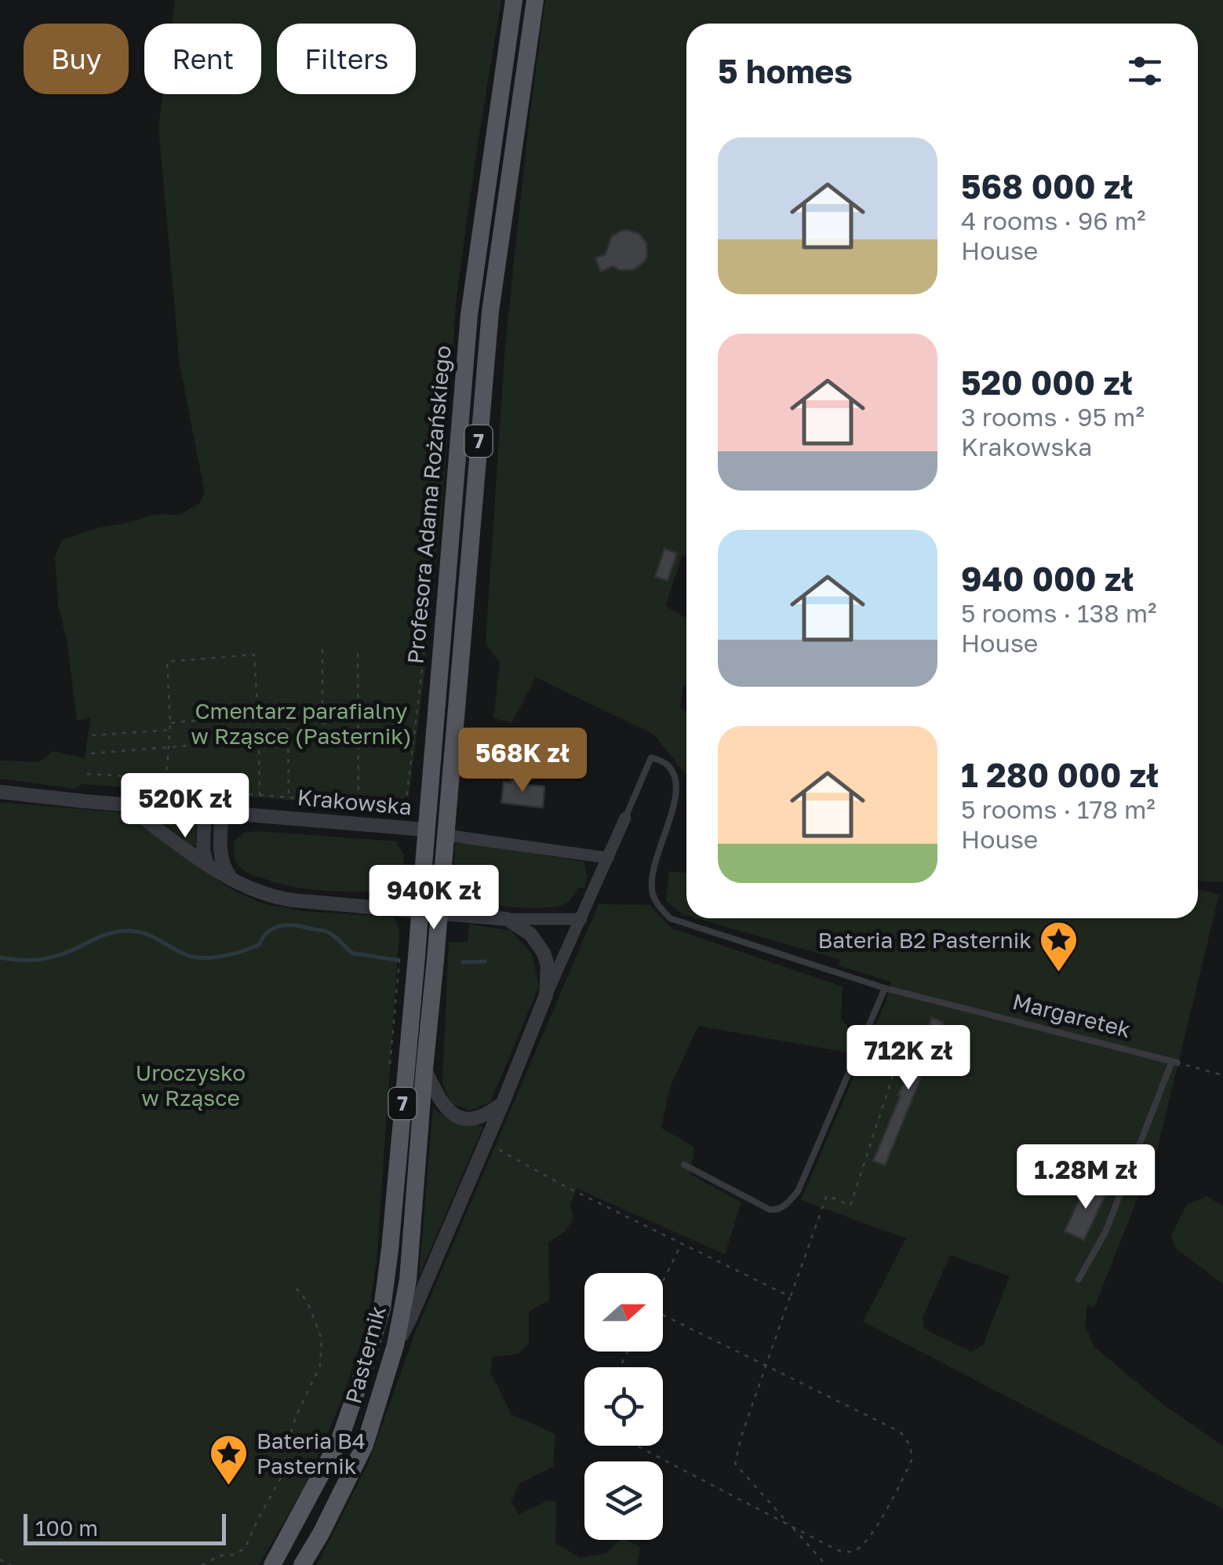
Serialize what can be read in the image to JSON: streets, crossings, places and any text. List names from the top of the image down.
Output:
{
  "streets": {
    "main road": ["7", "Profesora Adama Rożańskiego", "Pasternik"],
    "street": ["Krakowska", "Margaretek"]
  },
  "crossings": [
    ["Profesora Adama Rożańskiego", "Krakowska"],
    ["Profesora Adama Rożańskiego", "Pasternik"]
  ],
  "parks": ["Cmentarz parafialny w Rząsce (Pasternik)", "Uroczysko w Rząsce"],
  "places": {
    "place": ["Bateria B2 Pasternik", "Bateria B4 Pasternik"]
  },
  "scale_bar": "100 m",
  "north": "right",
  "page": {
    "chip": ["Buy", "Rent", "Filters"],
    "heading": "5 homes",
    "list": [
      {
        "name": "568 000 zł",
        "note": "4 rooms · 96 m² · House"
      },
      {
        "name": "520 000 zł",
        "note": "3 rooms · 95 m² · Krakowska"
      },
      {
        "name": "940 000 zł",
        "note": "5 rooms · 138 m² · House"
      },
      {
        "name": "1 280 000 zł",
        "note": "5 rooms · 178 m² · House"
      }
    ],
    "price": [
      "568K zł",
      "520K zł",
      "940K zł",
      "712K zł",
      "1.28M zł"
    ],
    "scale": "100 m"
  }
}
